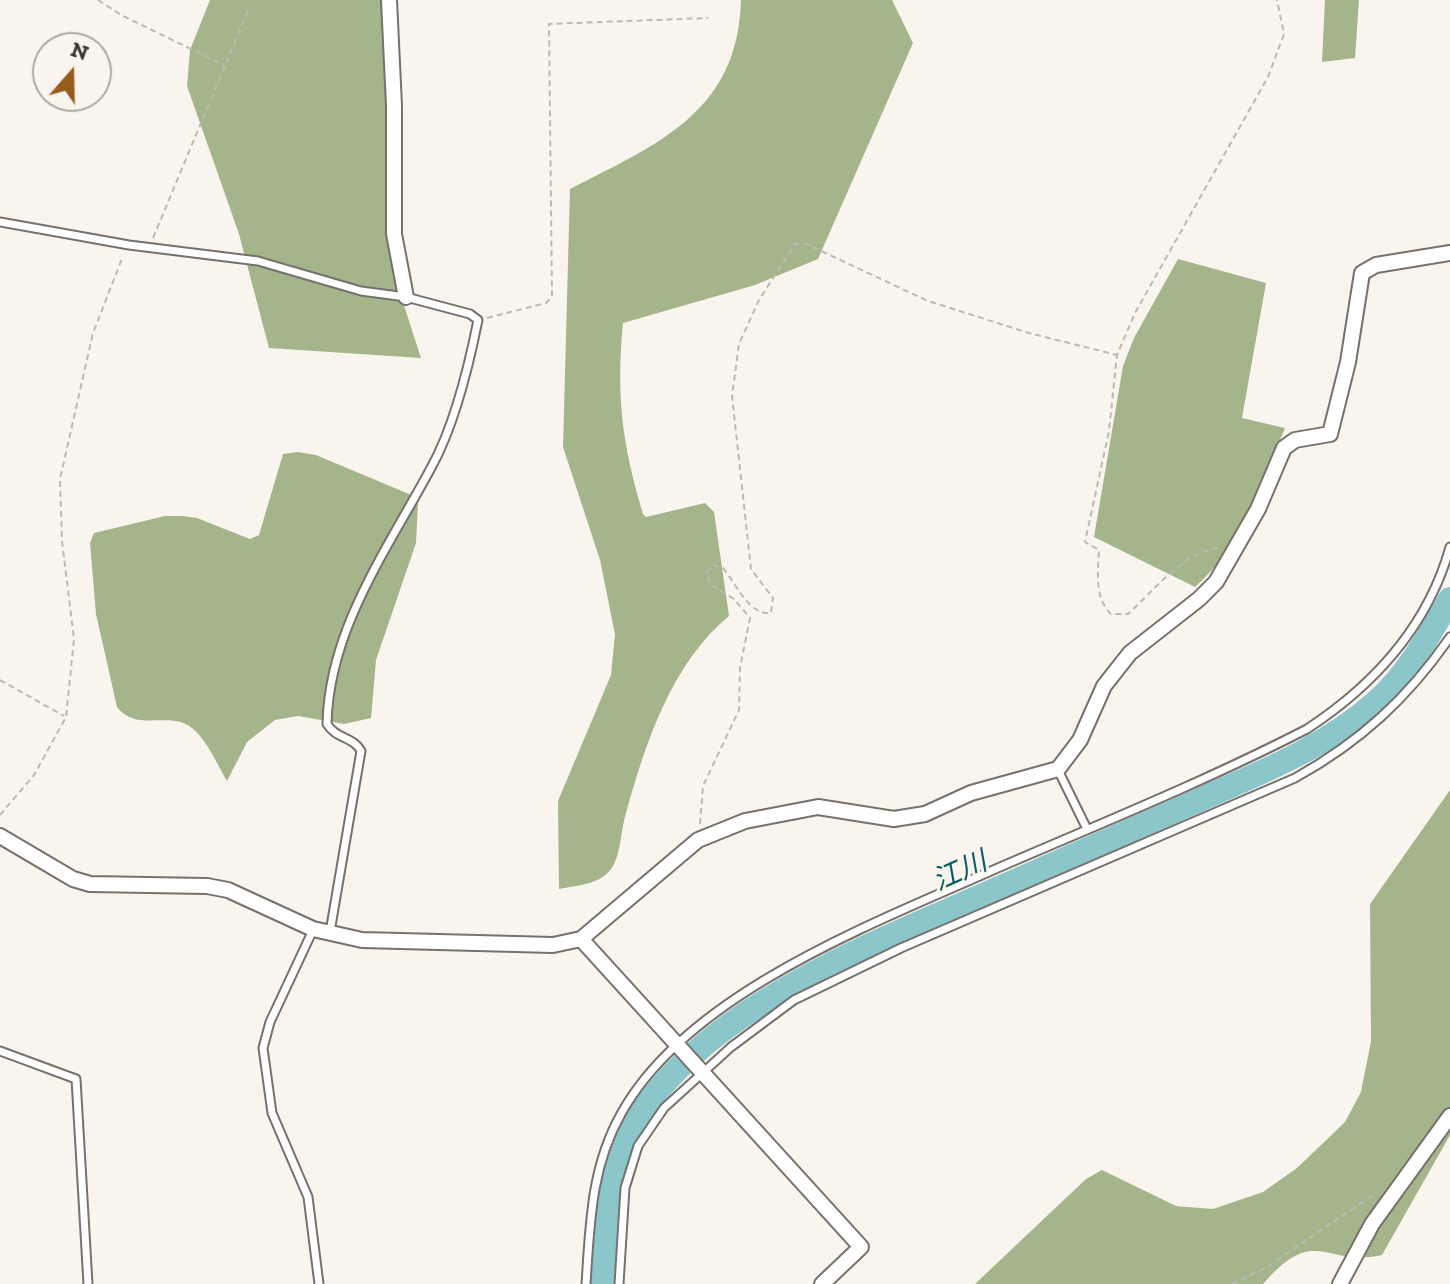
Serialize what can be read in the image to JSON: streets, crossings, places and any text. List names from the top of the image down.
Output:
{
  "water": ["江川"],
  "north": "top"
}
